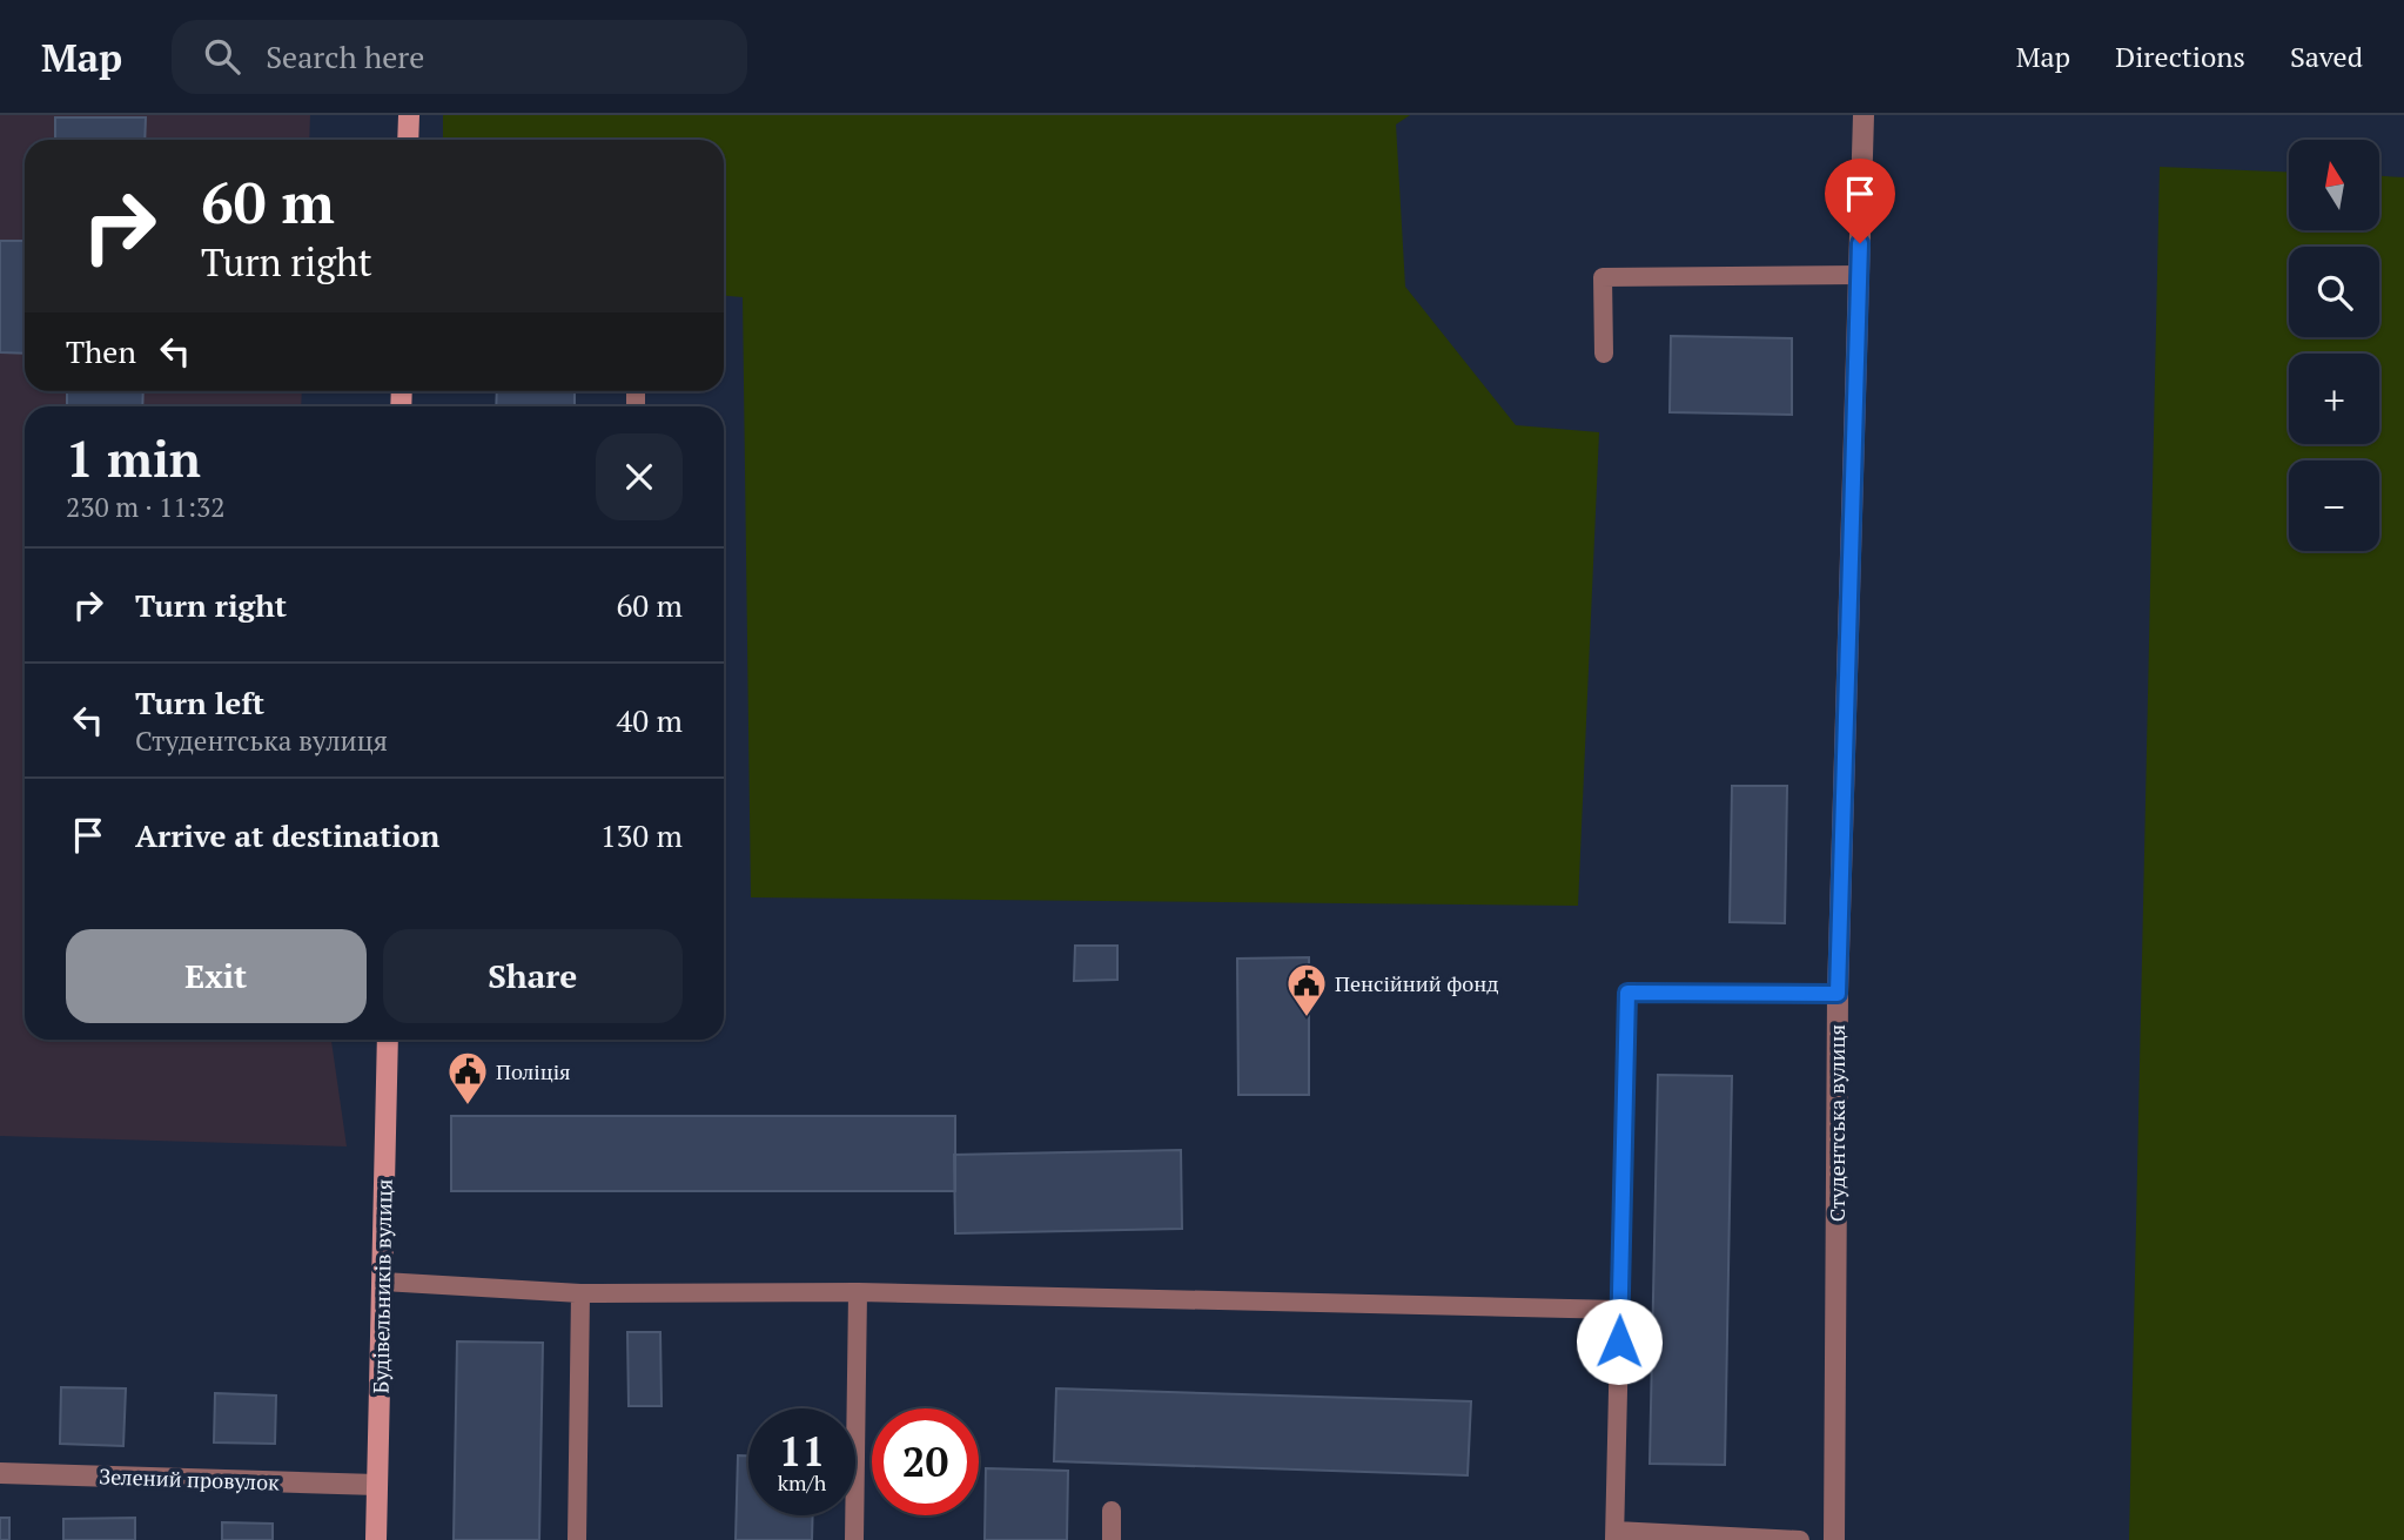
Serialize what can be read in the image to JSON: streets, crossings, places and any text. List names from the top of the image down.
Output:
{
  "streets": {
    "street": ["Студентська вулиця", "Будівельників вулиця", "Зелений провулок"]
  },
  "crossings": [
    ["Будівельників вулиця", "Зелений провулок"]
  ],
  "places": {
    "public building": ["Пенсійний фонд", "Поліція"]
  },
  "north": "top",
  "page": {
    "header": "Map",
    "search": "Search here",
    "nav": ["Map", "Directions", "Saved"],
    "map_buttons": ["+", "−"],
    "turn": ["60 m", "Turn right"],
    "then": "Then",
    "heading": ["1 min", "230 m · 11:32"],
    "list": [
      {
        "name": "Turn right",
        "value": "60 m"
      },
      {
        "name": "Turn left",
        "note": "Студентська вулиця",
        "value": "40 m"
      },
      {
        "name": "Arrive at destination",
        "value": "130 m"
      }
    ],
    "buttons": ["Exit", "Share"],
    "speed": "11 km/h",
    "limit": "20"
  }
}
